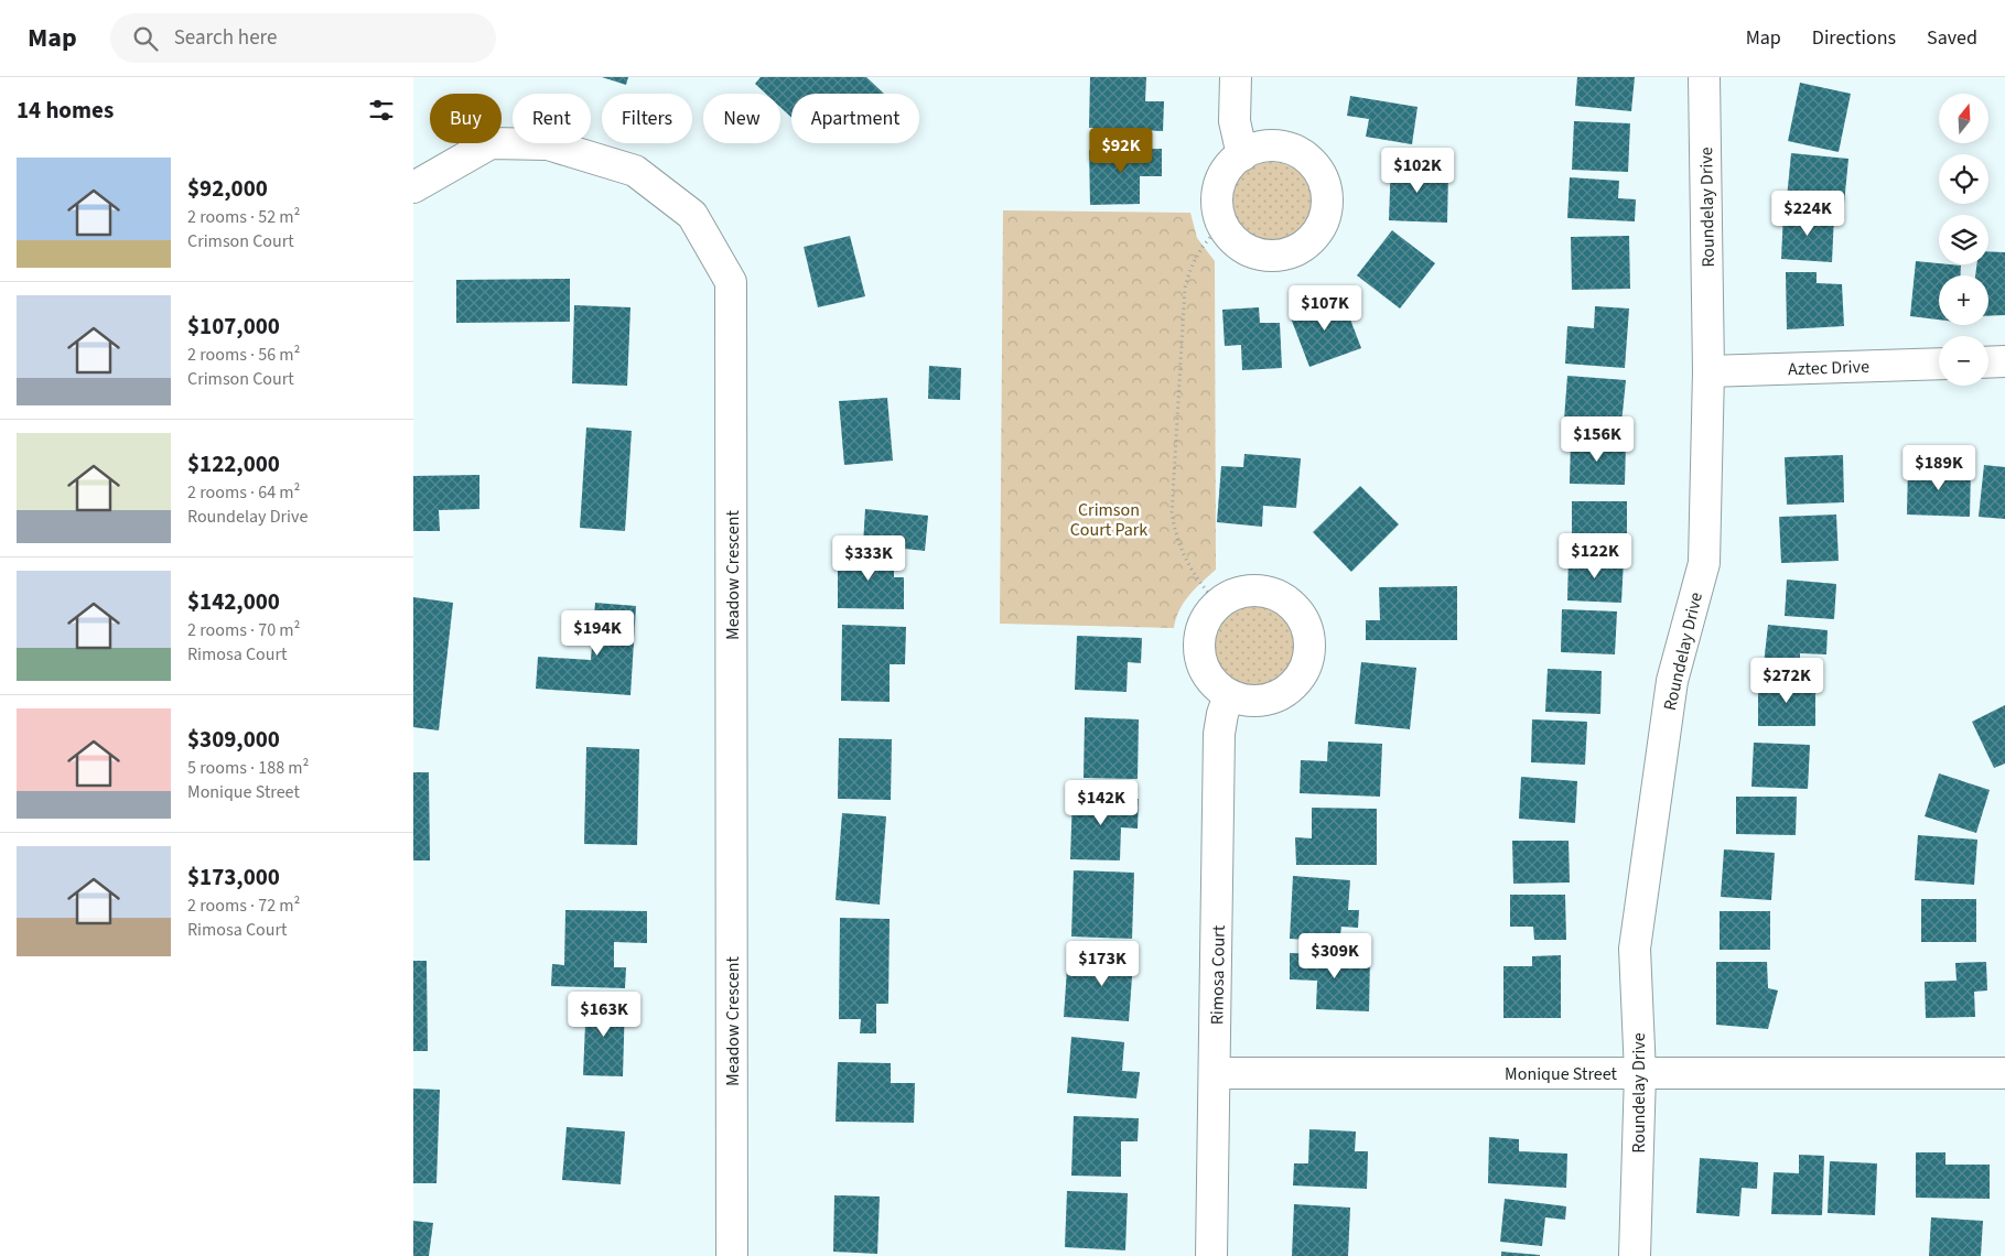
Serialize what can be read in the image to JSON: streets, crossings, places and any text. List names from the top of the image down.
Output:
{
  "streets": {
    "street": [
      "Roundelay Drive",
      "Aztec Drive",
      "Meadow Crescent",
      "Rimosa Court",
      "Monique Street"
    ]
  },
  "crossings": [
    ["Roundelay Drive", "Aztec Drive"],
    ["Roundelay Drive", "Monique Street"],
    ["Rimosa Court", "Monique Street"]
  ],
  "parks": ["Crimson Court Park"],
  "north": "top",
  "page": {
    "header": "Map",
    "search": "Search here",
    "nav": ["Map", "Directions", "Saved"],
    "heading": "14 homes",
    "map_buttons": ["+", "−"],
    "chip": [
      "Buy",
      "Rent",
      "Filters",
      "New",
      "Apartment"
    ],
    "price": [
      "$92K",
      "$102K",
      "$224K",
      "$107K",
      "$156K",
      "$189K",
      "$122K",
      "$333K",
      "$194K",
      "$272K",
      "$142K",
      "$309K",
      "$173K",
      "$163K"
    ],
    "list": [
      {
        "name": "$92,000",
        "note": "2 rooms · 52 m² · Crimson Court"
      },
      {
        "name": "$107,000",
        "note": "2 rooms · 56 m² · Crimson Court"
      },
      {
        "name": "$122,000",
        "note": "2 rooms · 64 m² · Roundelay Drive"
      },
      {
        "name": "$142,000",
        "note": "2 rooms · 70 m² · Rimosa Court"
      },
      {
        "name": "$309,000",
        "note": "5 rooms · 188 m² · Monique Street"
      },
      {
        "name": "$173,000",
        "note": "2 rooms · 72 m² · Rimosa Court"
      }
    ]
  }
}
